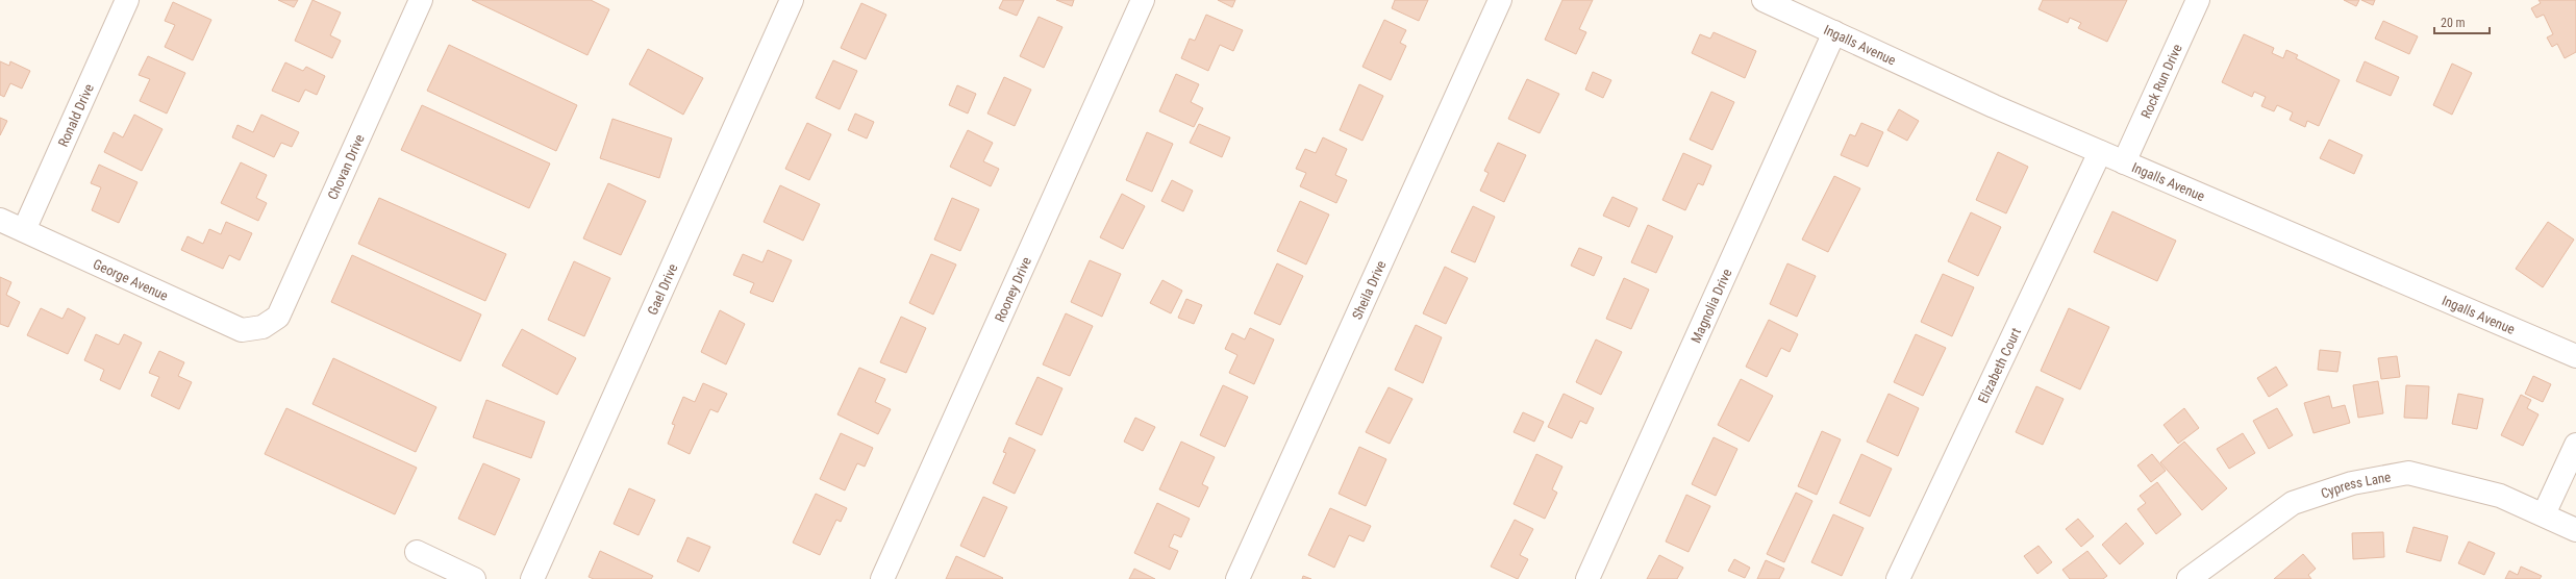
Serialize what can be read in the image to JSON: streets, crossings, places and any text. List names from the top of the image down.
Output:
{
  "streets": {
    "street": [
      "Ingalls Avenue",
      "Rock Run Drive",
      "Ronald Drive",
      "Chovan Drive",
      "George Avenue",
      "Gael Drive",
      "Rooney Drive",
      "Sheila Drive",
      "Magnolia Drive",
      "Elizabeth Court",
      "Cypress Lane"
    ]
  },
  "crossings": [
    ["Ingalls Avenue", "Rock Run Drive"],
    ["Ingalls Avenue", "Magnolia Drive"],
    ["Ingalls Avenue", "Elizabeth Court"],
    ["Ronald Drive", "George Avenue"],
    ["Chovan Drive", "George Avenue"]
  ],
  "scale_bar": "20 m"
}
